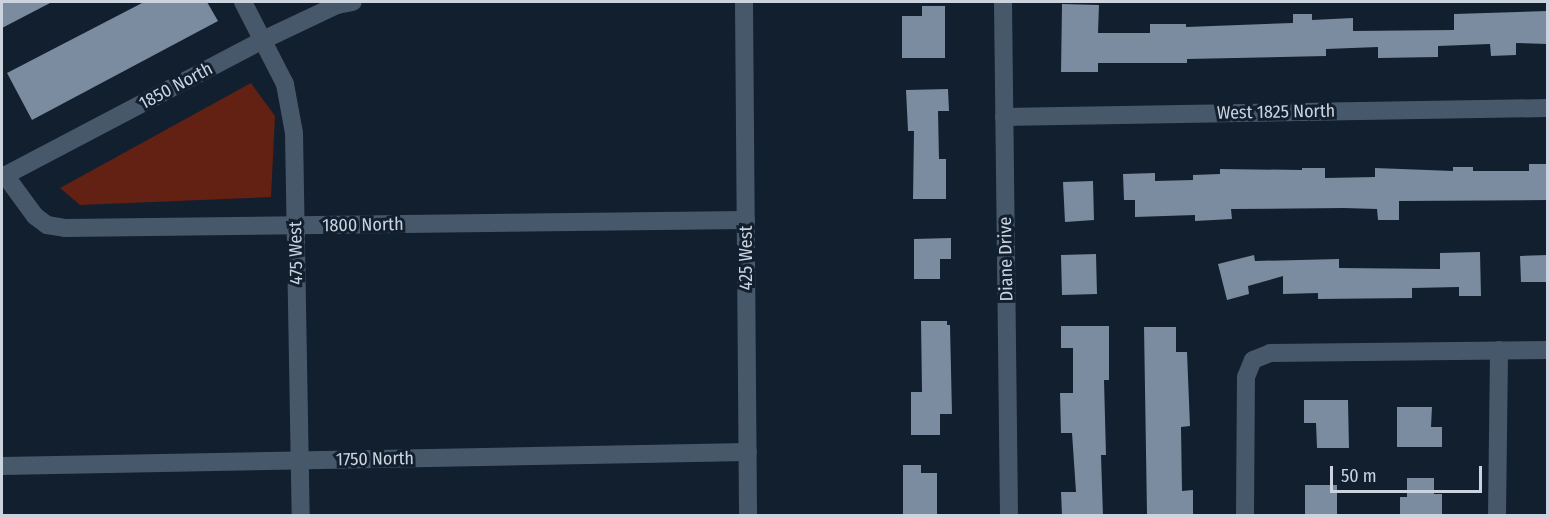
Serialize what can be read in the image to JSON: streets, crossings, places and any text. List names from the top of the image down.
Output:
{
  "streets": {
    "street": [
      "1850 North",
      "West 1825 North",
      "1800 North",
      "475 West",
      "425 West",
      "Diane Drive",
      "1750 North"
    ]
  },
  "crossings": [
    ["1850 North", "1800 North"],
    ["1850 North", "475 West"],
    ["West 1825 North", "Diane Drive"],
    ["1800 North", "475 West"],
    ["1800 North", "425 West"],
    ["475 West", "1750 North"],
    ["425 West", "1750 North"]
  ],
  "scale_bar": "50 m"
}
